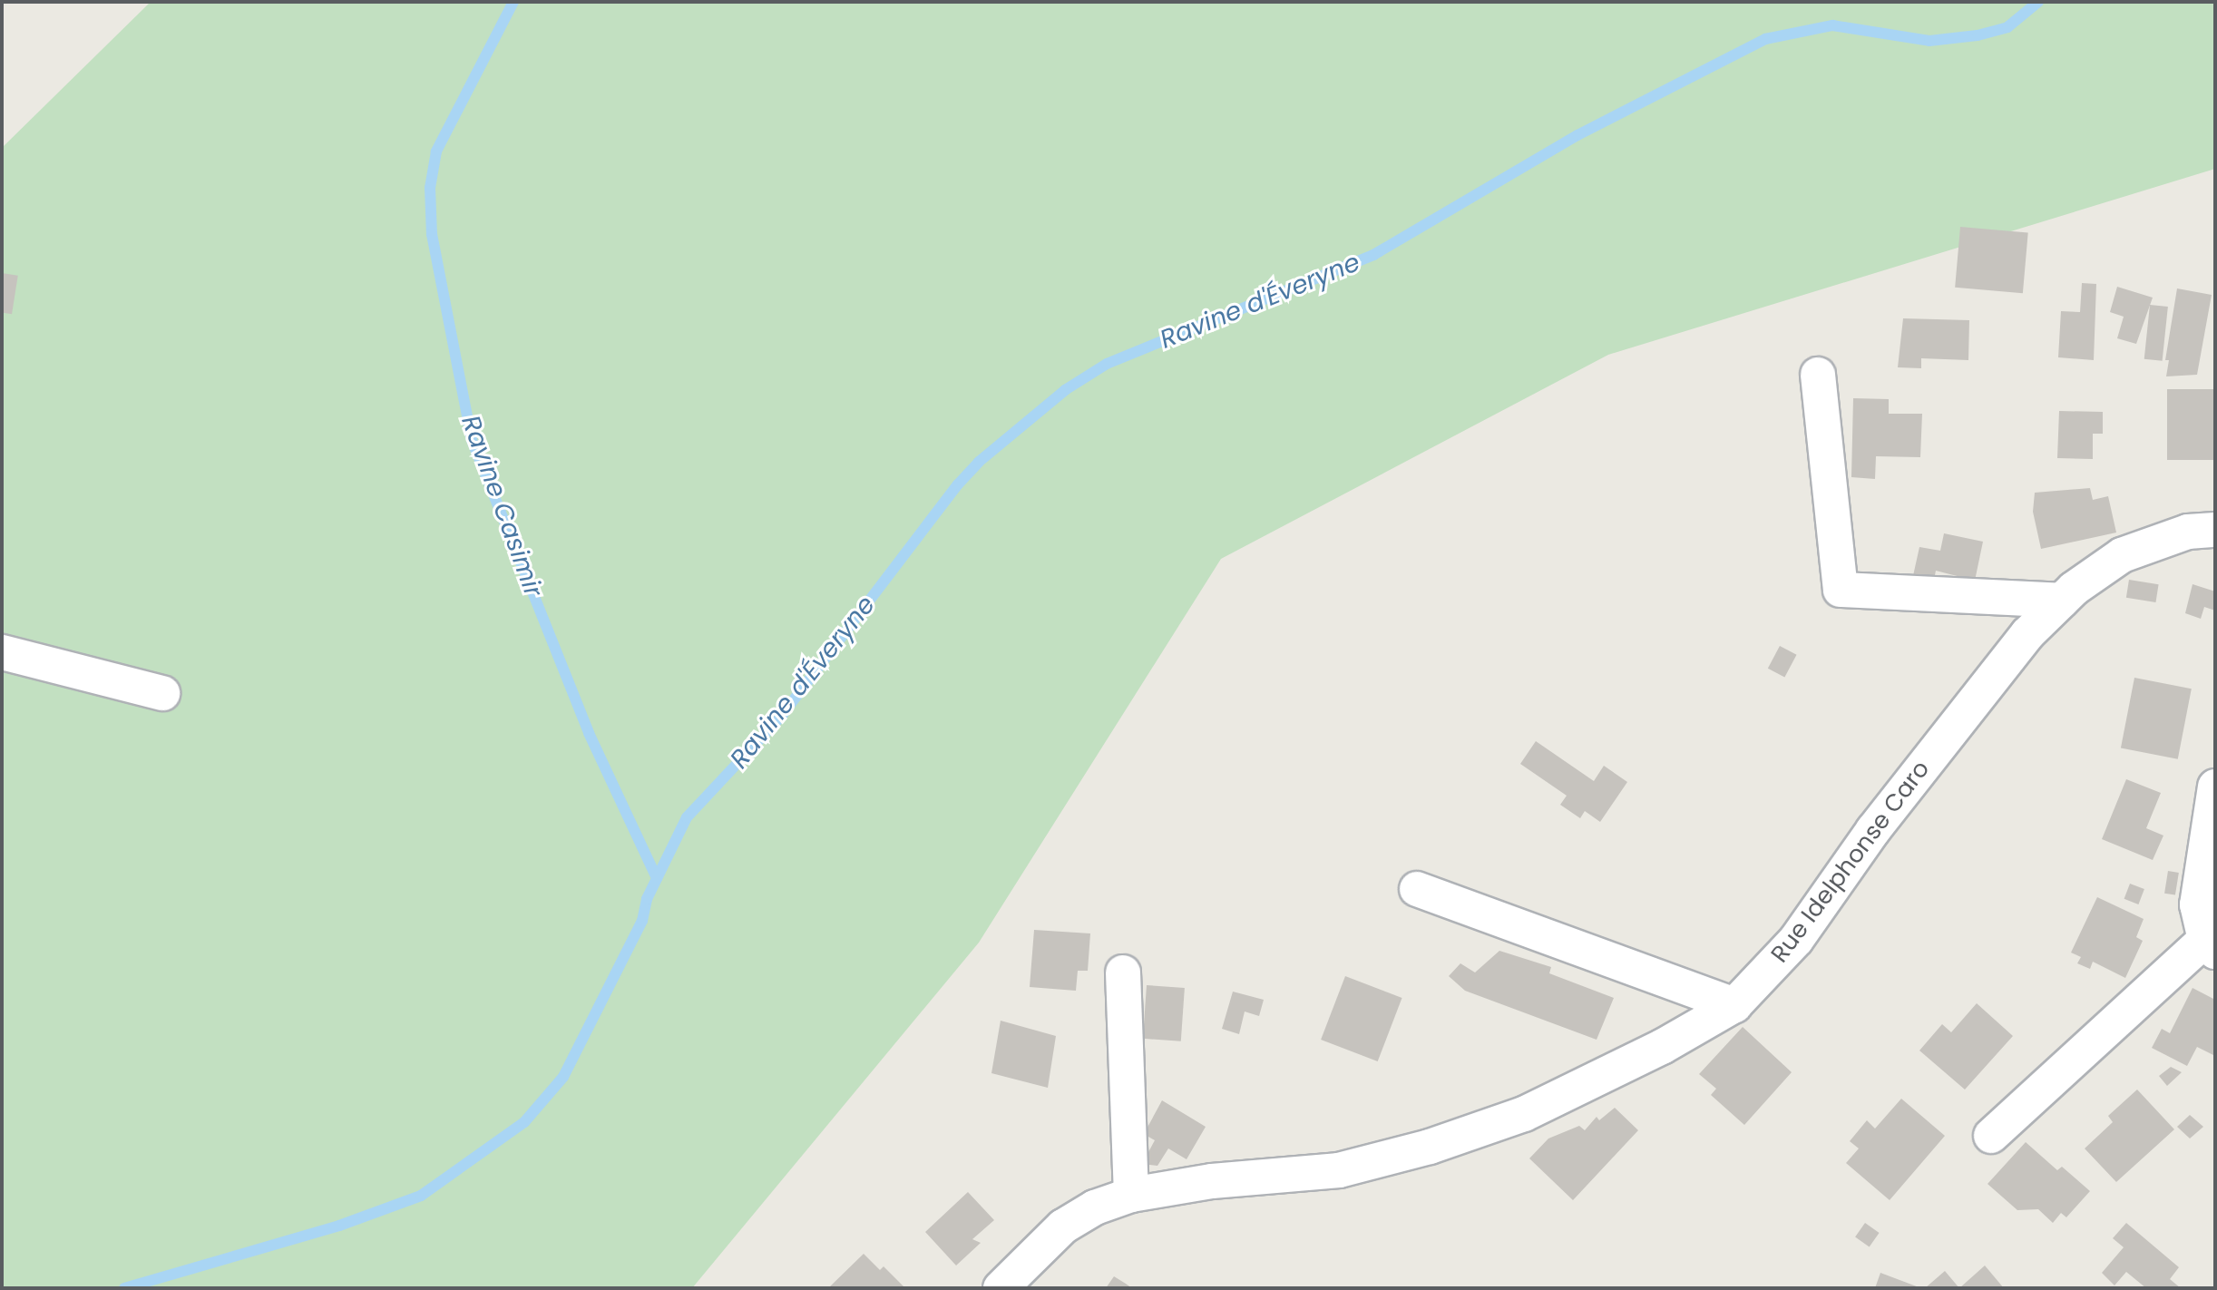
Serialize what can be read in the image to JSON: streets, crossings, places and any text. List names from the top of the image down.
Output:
{
  "streets": {
    "street": ["Rue Idelphonse Caro"]
  },
  "water": ["Ravine d'Éveryne", "Ravine Casimir"]
}
